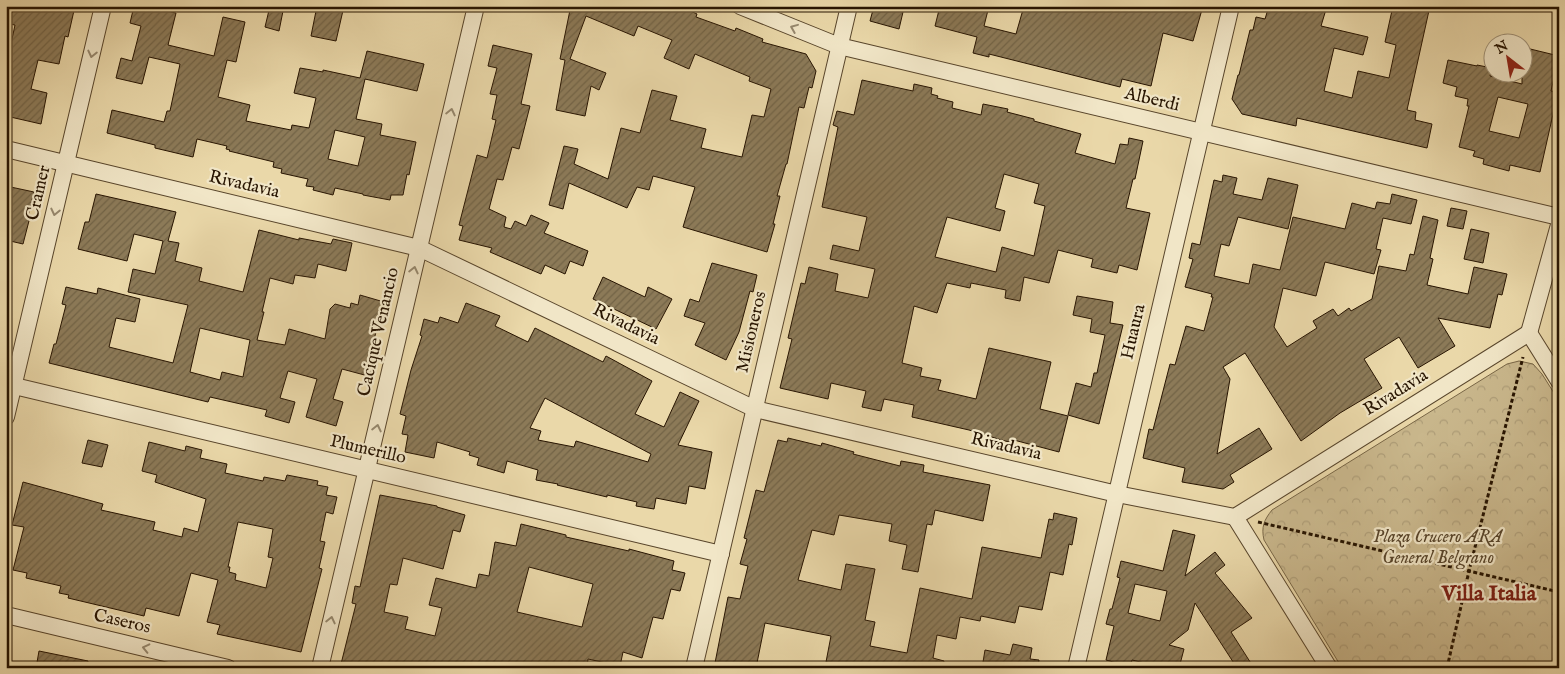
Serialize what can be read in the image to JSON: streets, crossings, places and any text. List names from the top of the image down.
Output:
{
  "streets": {
    "street": [
      "Alberdi",
      "Rivadavia",
      "Cramer",
      "Cacique Venancio",
      "Misioneros",
      "Huaura",
      "Plumerillo",
      "Caseros"
    ]
  },
  "crossings": [
    ["Alberdi", "Misioneros"],
    ["Alberdi", "Huaura"],
    ["Rivadavia", "Cramer"],
    ["Rivadavia", "Cacique Venancio"],
    ["Rivadavia", "Misioneros"],
    ["Rivadavia", "Huaura"],
    ["Cramer", "Plumerillo"],
    ["Cacique Venancio", "Plumerillo"],
    ["Misioneros", "Plumerillo"]
  ],
  "one_way": ["Cramer", "Cacique Venancio", "Caseros"],
  "districts": ["Villa Italia"],
  "parks": ["Plaza Crucero ARA General Belgrano"],
  "north": "top left"
}
